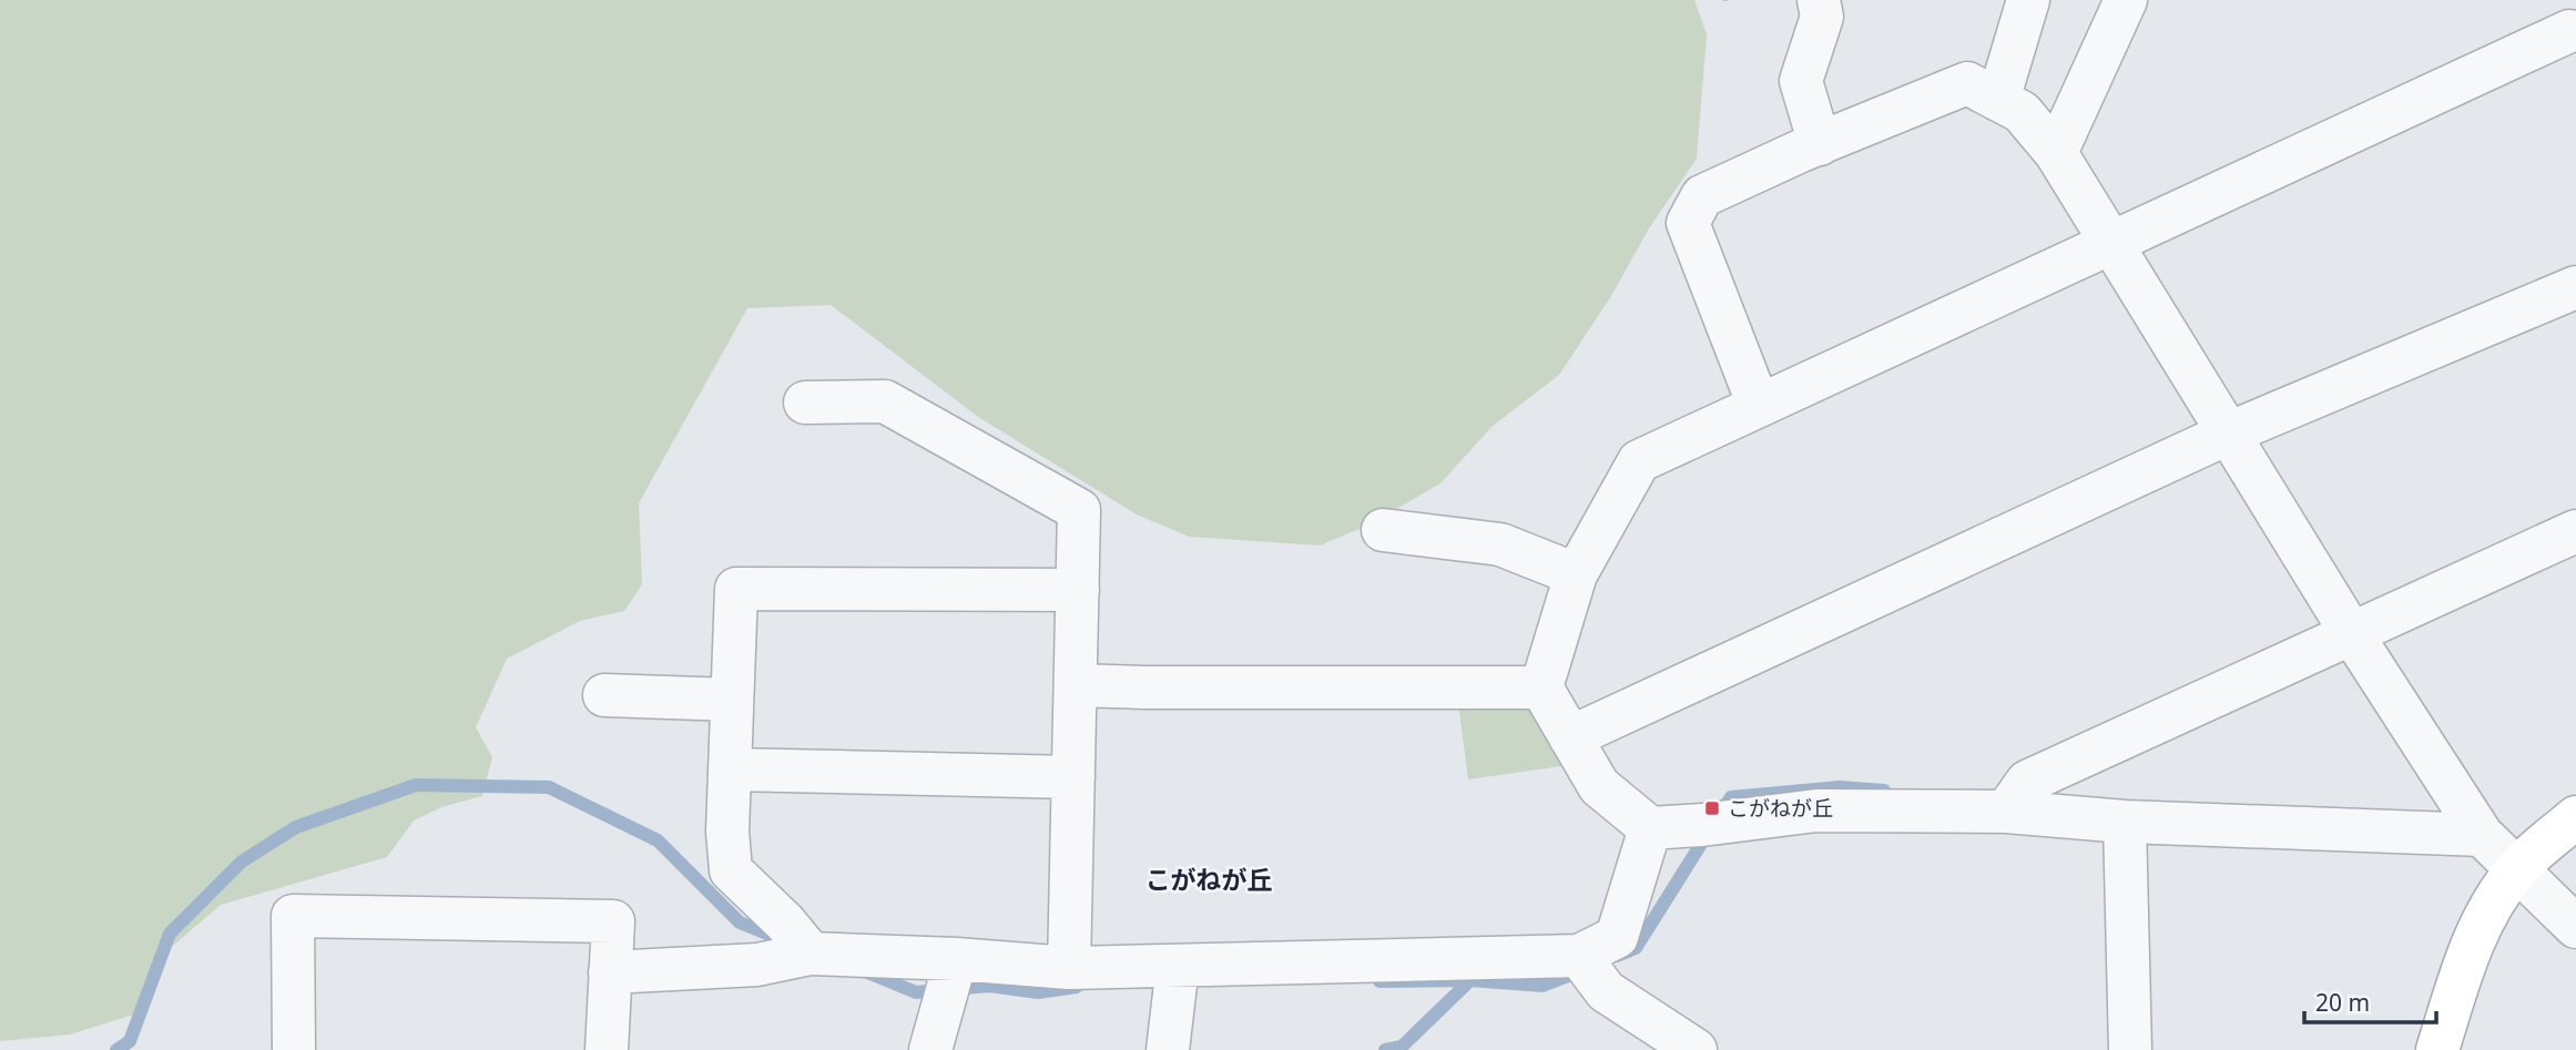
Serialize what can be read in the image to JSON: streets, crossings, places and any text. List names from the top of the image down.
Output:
{
  "districts": ["こがねが丘"],
  "places": {
    "transit": ["こがねが丘"]
  },
  "scale_bar": "20 m"
}
